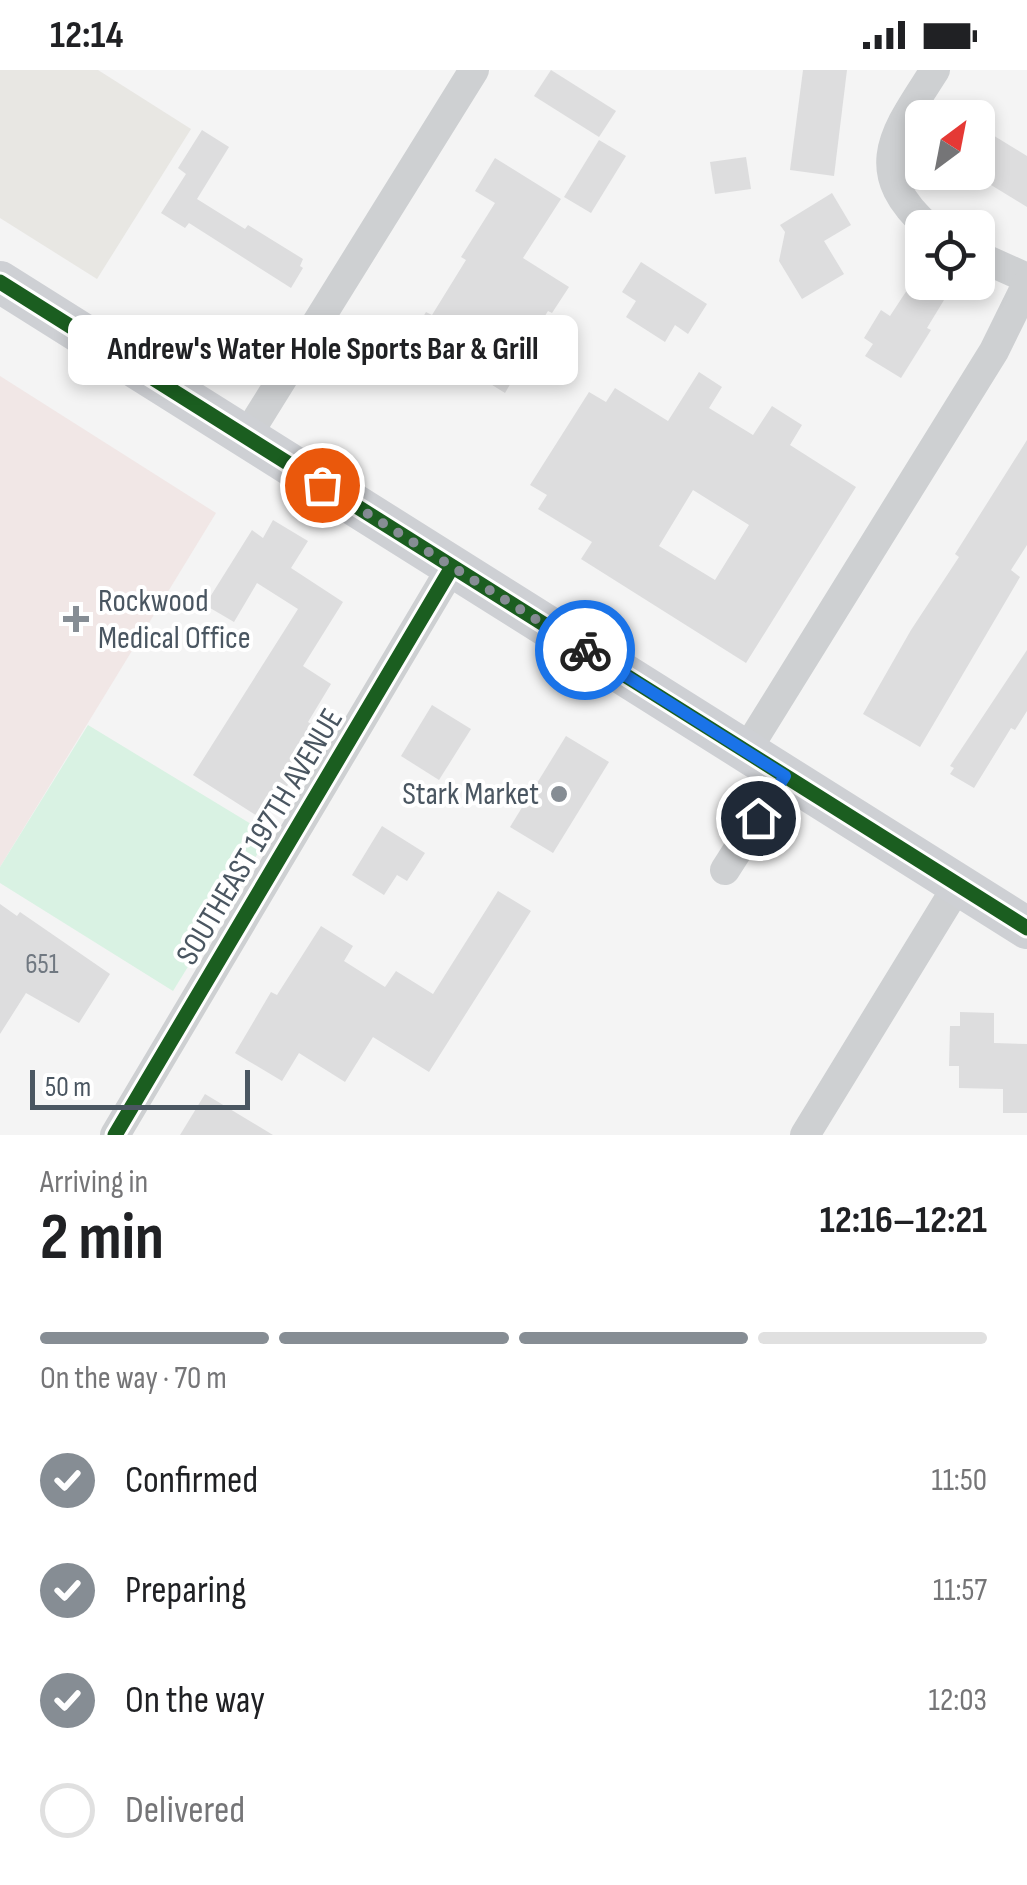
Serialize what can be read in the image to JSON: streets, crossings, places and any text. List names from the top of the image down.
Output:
{
  "streets": {
    "street": ["SOUTHEAST 197TH AVENUE"]
  },
  "places": {
    "other": ["Andrew's Water Hole Sports Bar & Grill", "Stark Market"],
    "health": ["Rockwood Medical Office"]
  },
  "house_numbers": ["651"],
  "scale_bar": "50 m",
  "north": "top right",
  "page": {
    "status": "12:14",
    "bubble": "Andrew's Water Hole Sports Bar & Grill",
    "scale": "50 m",
    "heading": ["2 min", "Arriving in", "12:16–12:21"],
    "bar": "On the way · 70 m",
    "list": [
      ["Confirmed", "11:50"],
      ["Preparing", "11:57"],
      ["On the way", "12:03"],
      "Delivered"
    ]
  }
}
